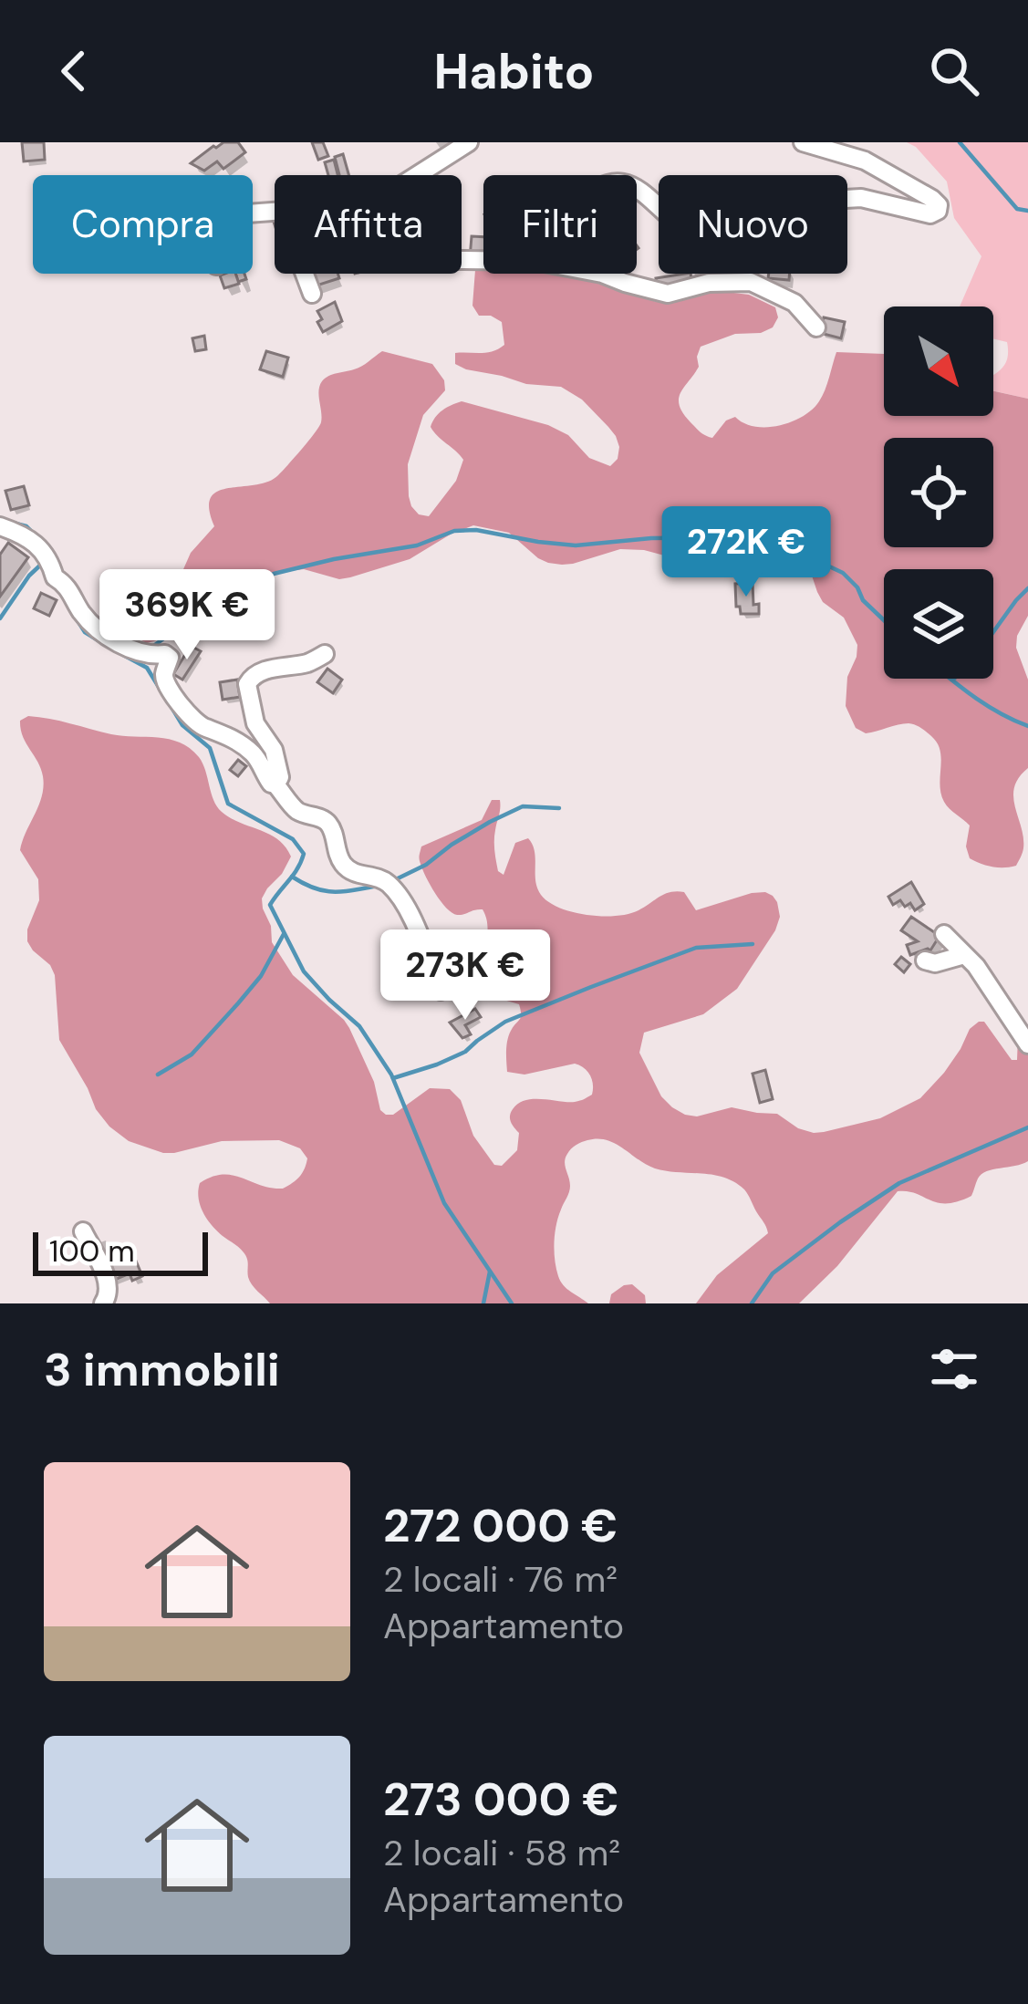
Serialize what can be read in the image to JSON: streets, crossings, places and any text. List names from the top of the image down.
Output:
{
  "scale_bar": "100 m",
  "north": "bottom right",
  "page": {
    "header": "Habito",
    "chip": [
      "Compra",
      "Affitta",
      "Filtri",
      "Nuovo"
    ],
    "price": ["272K €", "369K €", "273K €"],
    "scale": "100 m",
    "heading": "3 immobili",
    "list": [
      {
        "name": "272 000 €",
        "note": "2 locali · 76 m² · Appartamento"
      },
      {
        "name": "273 000 €",
        "note": "2 locali · 58 m² · Appartamento"
      }
    ]
  }
}
